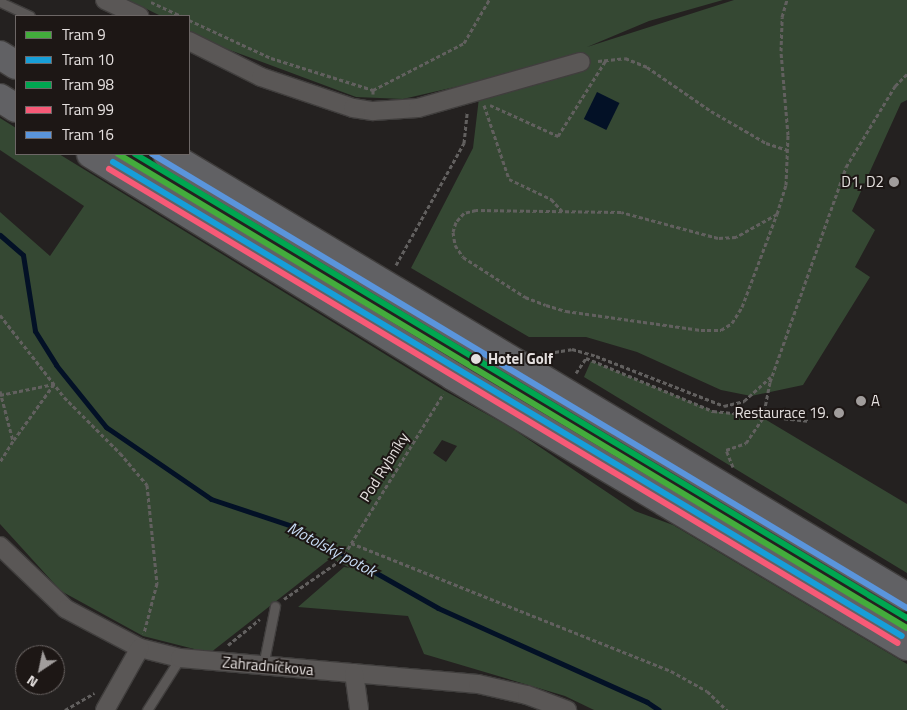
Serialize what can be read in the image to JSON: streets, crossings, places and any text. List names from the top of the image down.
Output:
{
  "streets": {
    "street": ["Zahradníčkova"],
    "path": ["Pod Rybníky"]
  },
  "water": ["Motolský potok"],
  "places": [
    "D1, D2",
    "Hotel Golf",
    "A",
    "Restaurace 19."
  ],
  "lines": [
    "tram line 9",
    "tram line 98",
    "tram line 16",
    "tram line 10",
    "tram line 99"
  ],
  "legend": [
    "Tram 9",
    "Tram 10",
    "Tram 98",
    "Tram 99",
    "Tram 16"
  ],
  "north": "bottom left"
}
